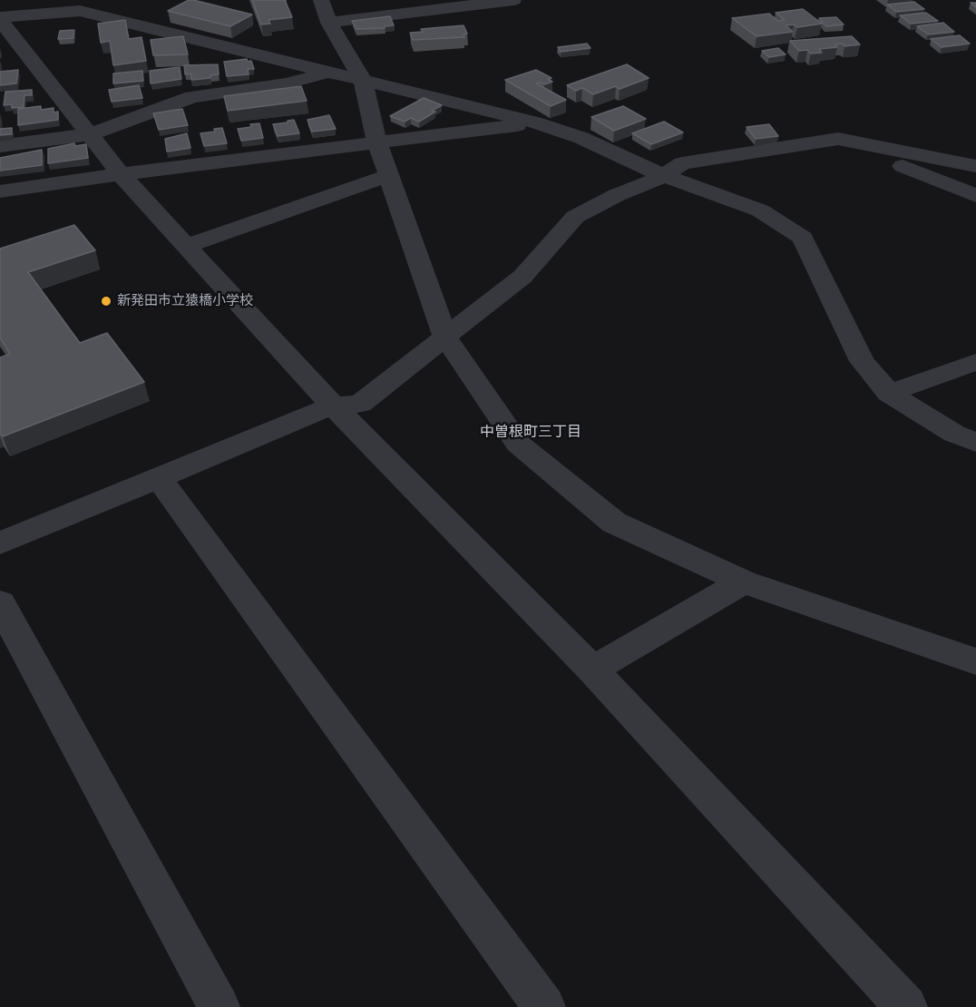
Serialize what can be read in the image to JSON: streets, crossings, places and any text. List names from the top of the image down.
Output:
{
  "districts": ["中曽根町三丁目"],
  "places": ["新発田市立猿橋小学校"]
}
